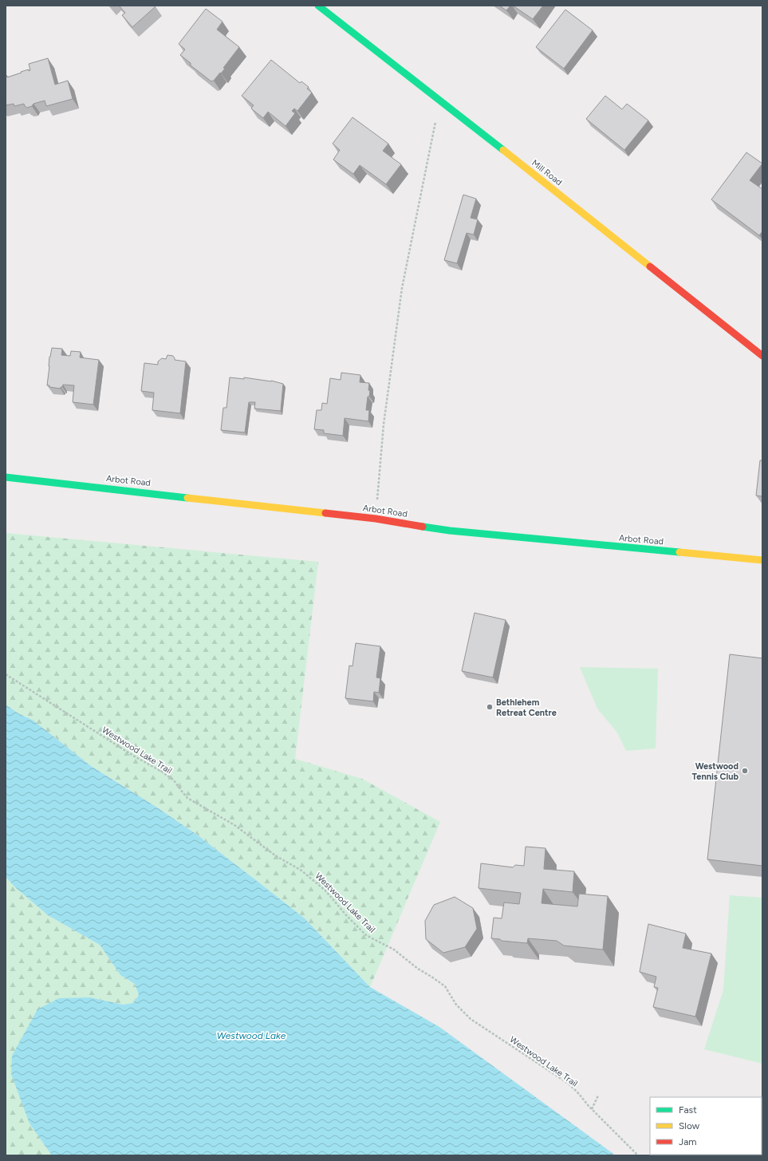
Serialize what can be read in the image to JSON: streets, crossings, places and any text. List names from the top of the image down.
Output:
{
  "streets": {
    "street": ["Mill Road", "Arbot Road"],
    "path": ["Westwood Lake Trail"]
  },
  "water": ["Westwood Lake"],
  "places": ["Bethlehem Retreat Centre", "Westwood Tennis Club"],
  "legend": ["Fast", "Slow", "Jam"]
}
